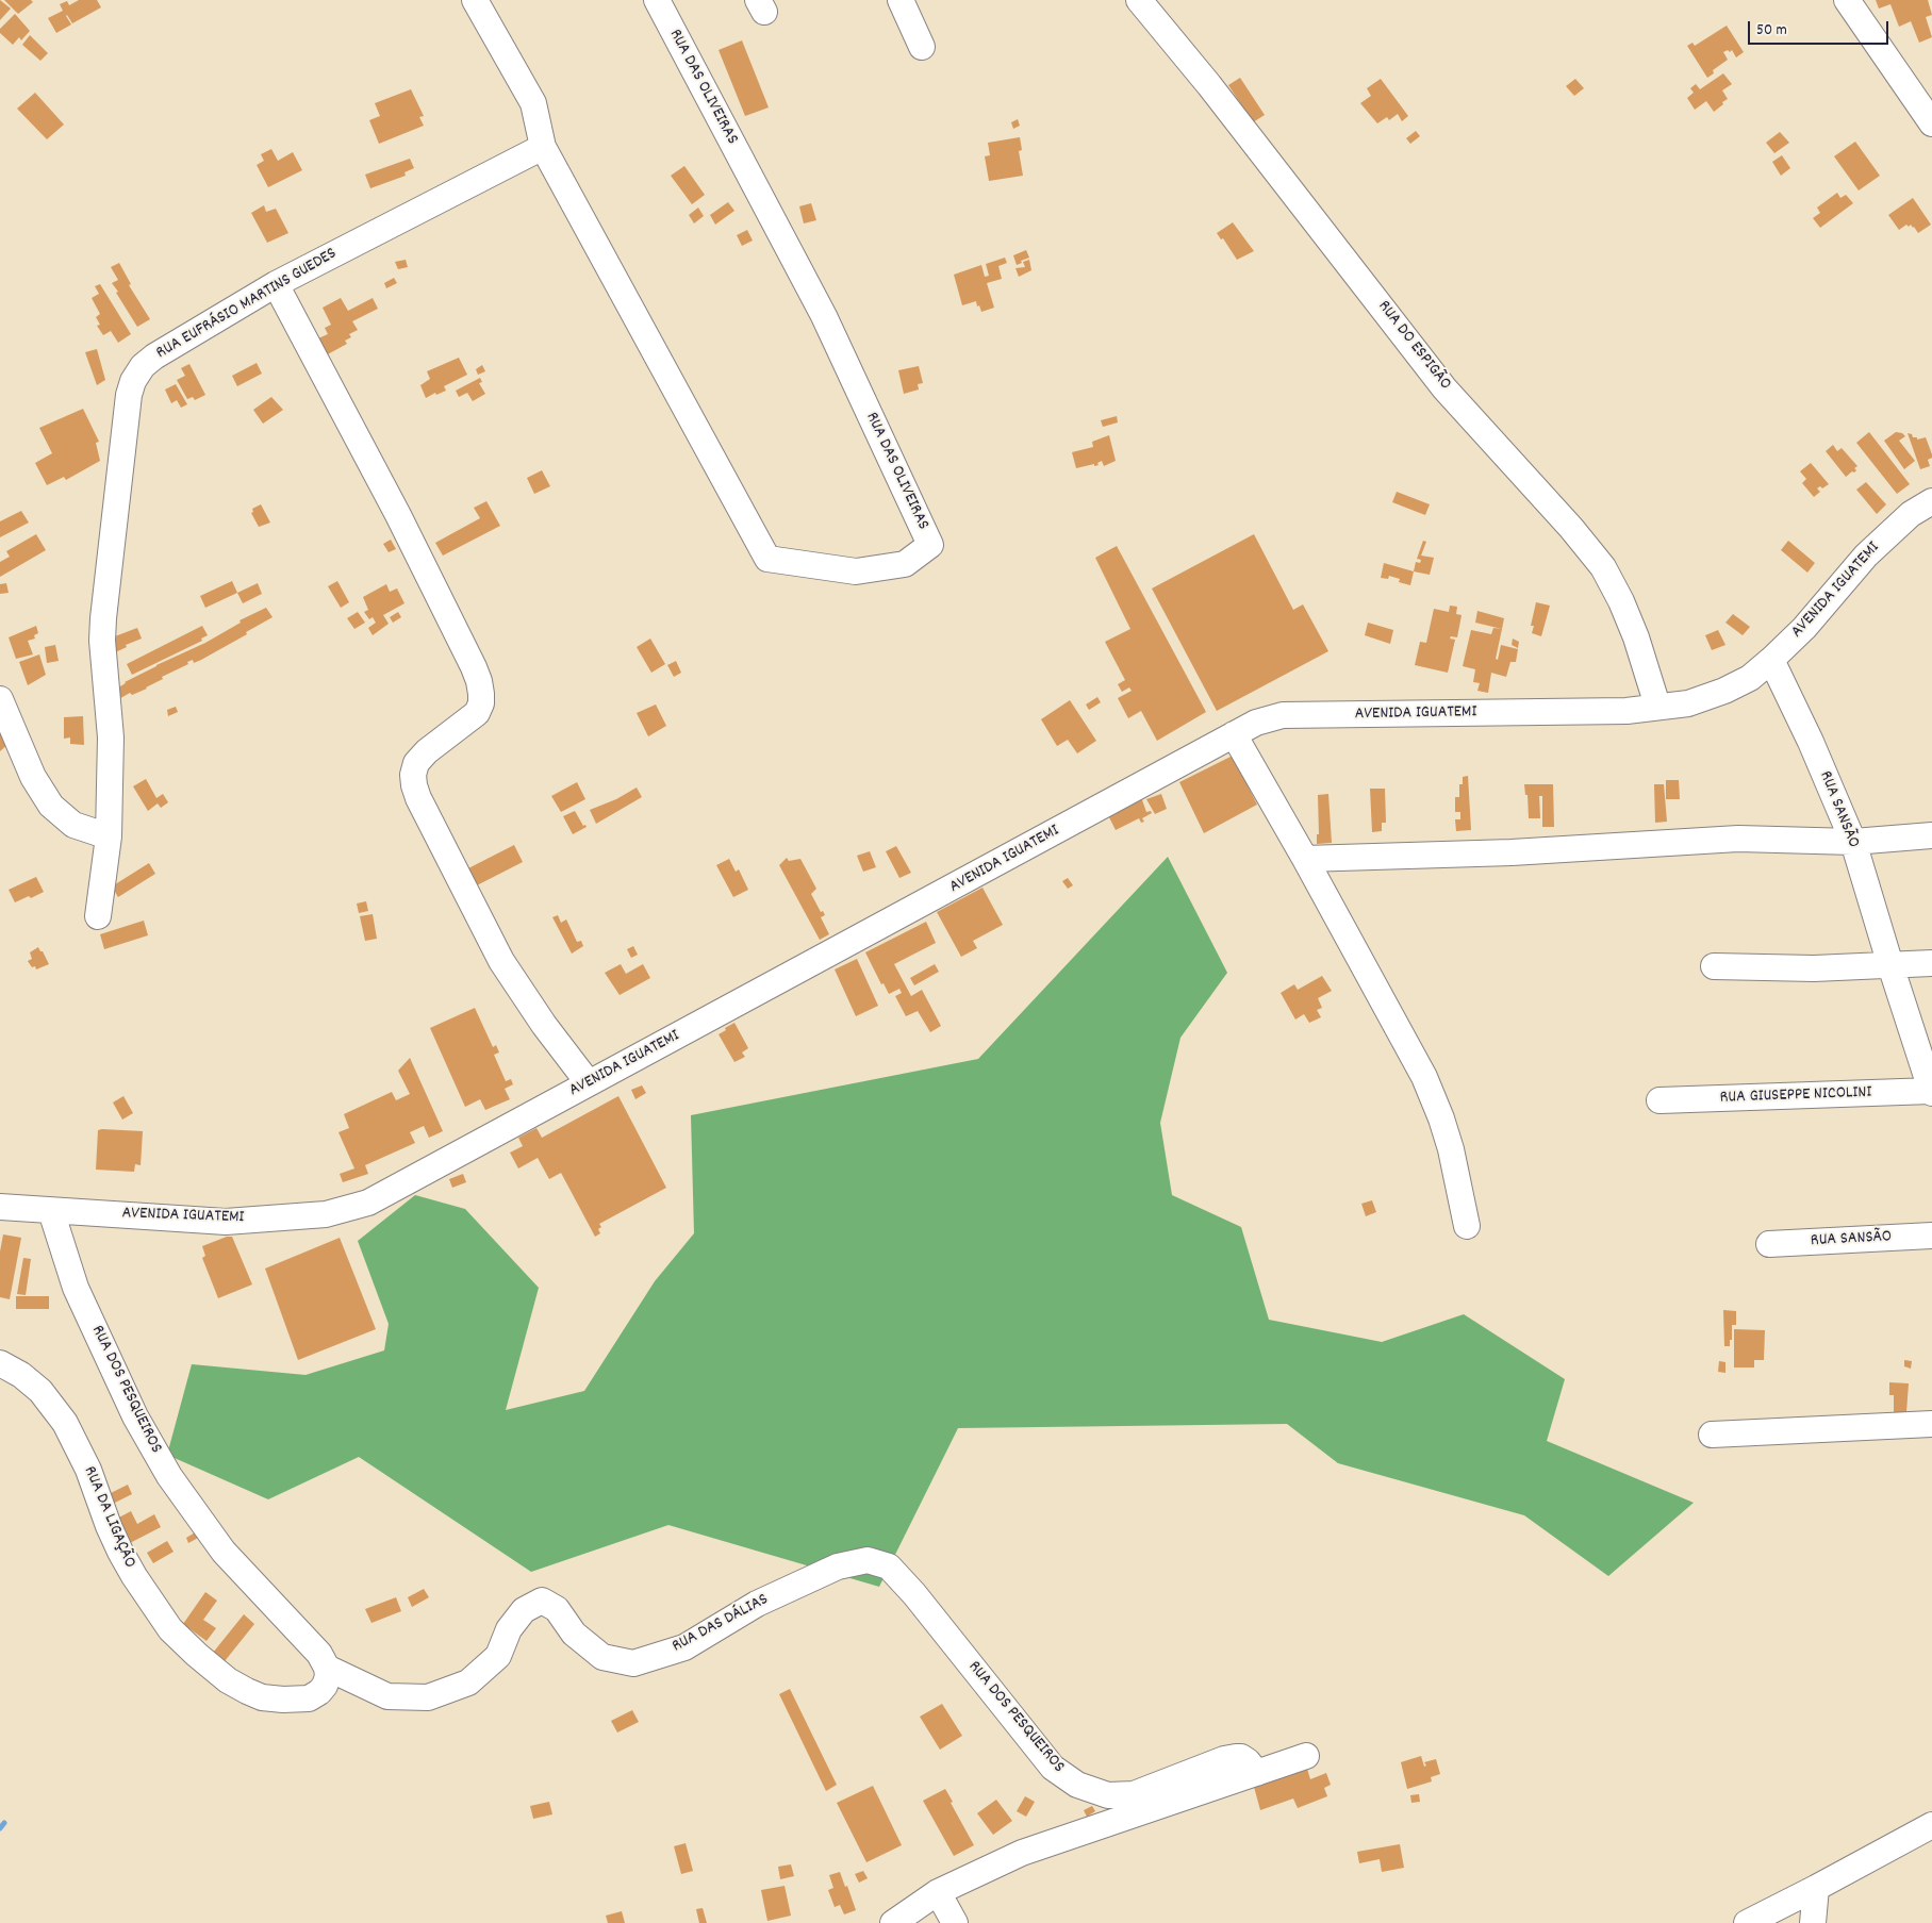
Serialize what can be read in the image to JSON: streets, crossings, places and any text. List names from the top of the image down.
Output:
{
  "streets": {
    "street": [
      "RUA DAS OLIVEIRAS",
      "RUA EUFRÁSIO MARTINS GUEDES",
      "RUA DO ESPIGÃO",
      "AVENIDA IGUATEMI",
      "RUA SANSÃO",
      "RUA GIUSEPPE NICOLINI",
      "RUA DOS PESQUEIROS",
      "RUA DA LIGAÇÃO",
      "RUA DAS DÁLIAS"
    ]
  },
  "crossings": [
    ["RUA DAS OLIVEIRAS", "RUA EUFRÁSIO MARTINS GUEDES"],
    ["RUA DO ESPIGÃO", "AVENIDA IGUATEMI"],
    ["AVENIDA IGUATEMI", "RUA SANSÃO"],
    ["AVENIDA IGUATEMI", "RUA DOS PESQUEIROS"],
    ["RUA SANSÃO", "RUA GIUSEPPE NICOLINI"],
    ["RUA DOS PESQUEIROS", "RUA DA LIGAÇÃO"],
    ["RUA DOS PESQUEIROS", "RUA DAS DÁLIAS"],
    ["RUA DA LIGAÇÃO", "RUA DAS DÁLIAS"]
  ],
  "scale_bar": "50 m"
}
